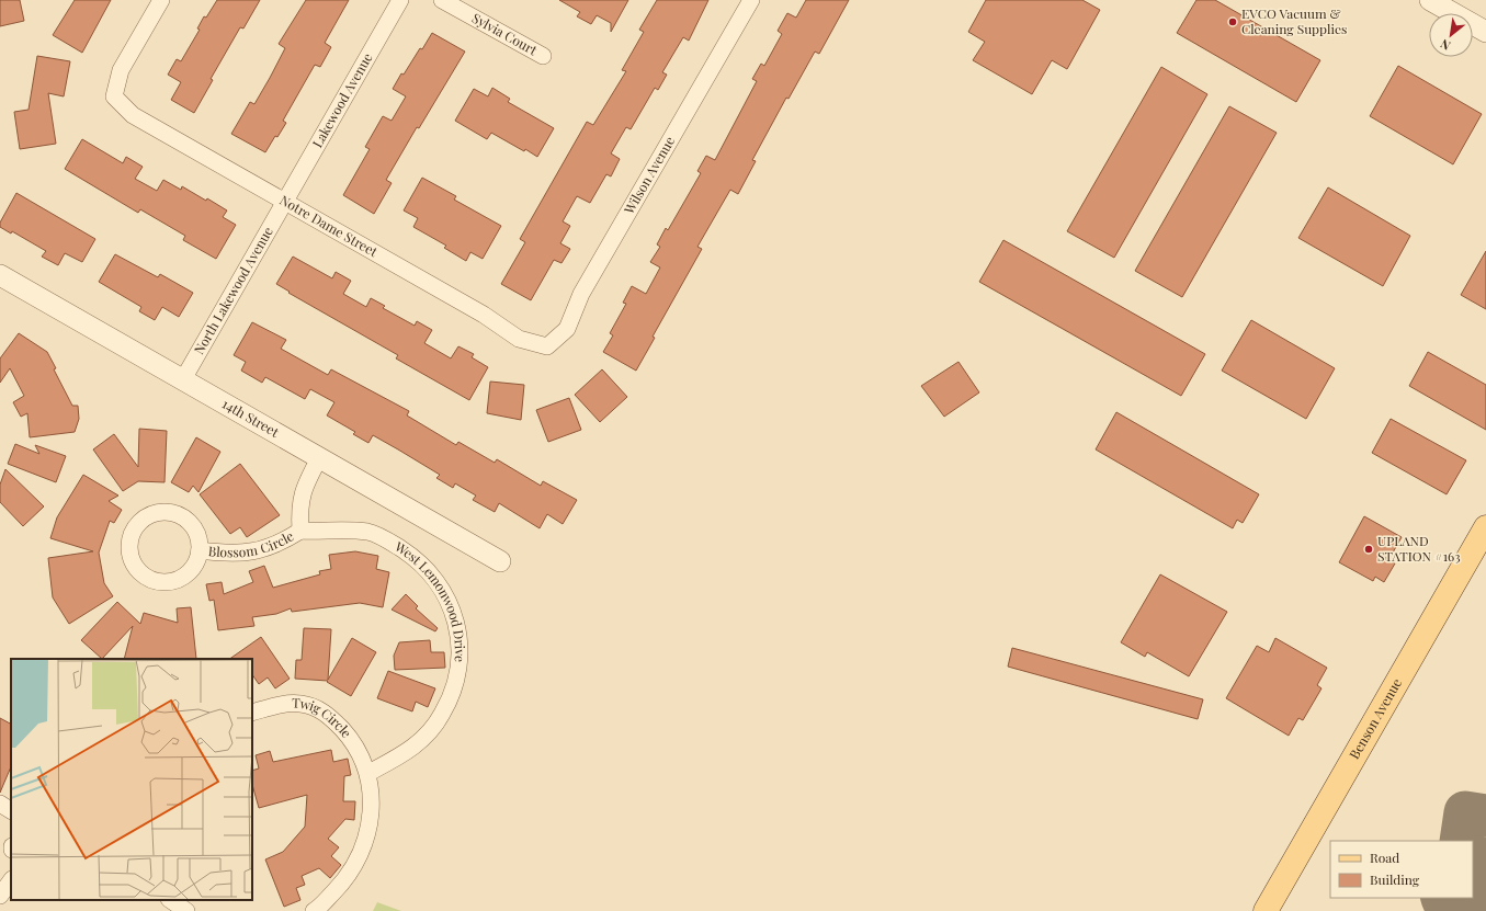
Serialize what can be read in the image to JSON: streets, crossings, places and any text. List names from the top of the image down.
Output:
{
  "streets": {
    "main road": ["Benson Avenue"],
    "street": [
      "Sylvia Court",
      "Lakewood Avenue",
      "Wilson Avenue",
      "Notre Dame Street",
      "North Lakewood Avenue",
      "14th Street",
      "Blossom Circle",
      "West Lemonwood Drive",
      "Twig Circle"
    ]
  },
  "crossings": [
    ["Lakewood Avenue", "Notre Dame Street"],
    ["Lakewood Avenue", "North Lakewood Avenue"],
    ["Wilson Avenue", "Notre Dame Street"],
    ["Notre Dame Street", "North Lakewood Avenue"],
    ["North Lakewood Avenue", "14th Street"],
    ["Blossom Circle", "West Lemonwood Drive"],
    ["West Lemonwood Drive", "Twig Circle"]
  ],
  "places": ["EVCO Vacuum & Cleaning Supplies", "UPLAND STATION #163"],
  "legend": ["Road", "Building"],
  "north": "bottom left"
}
